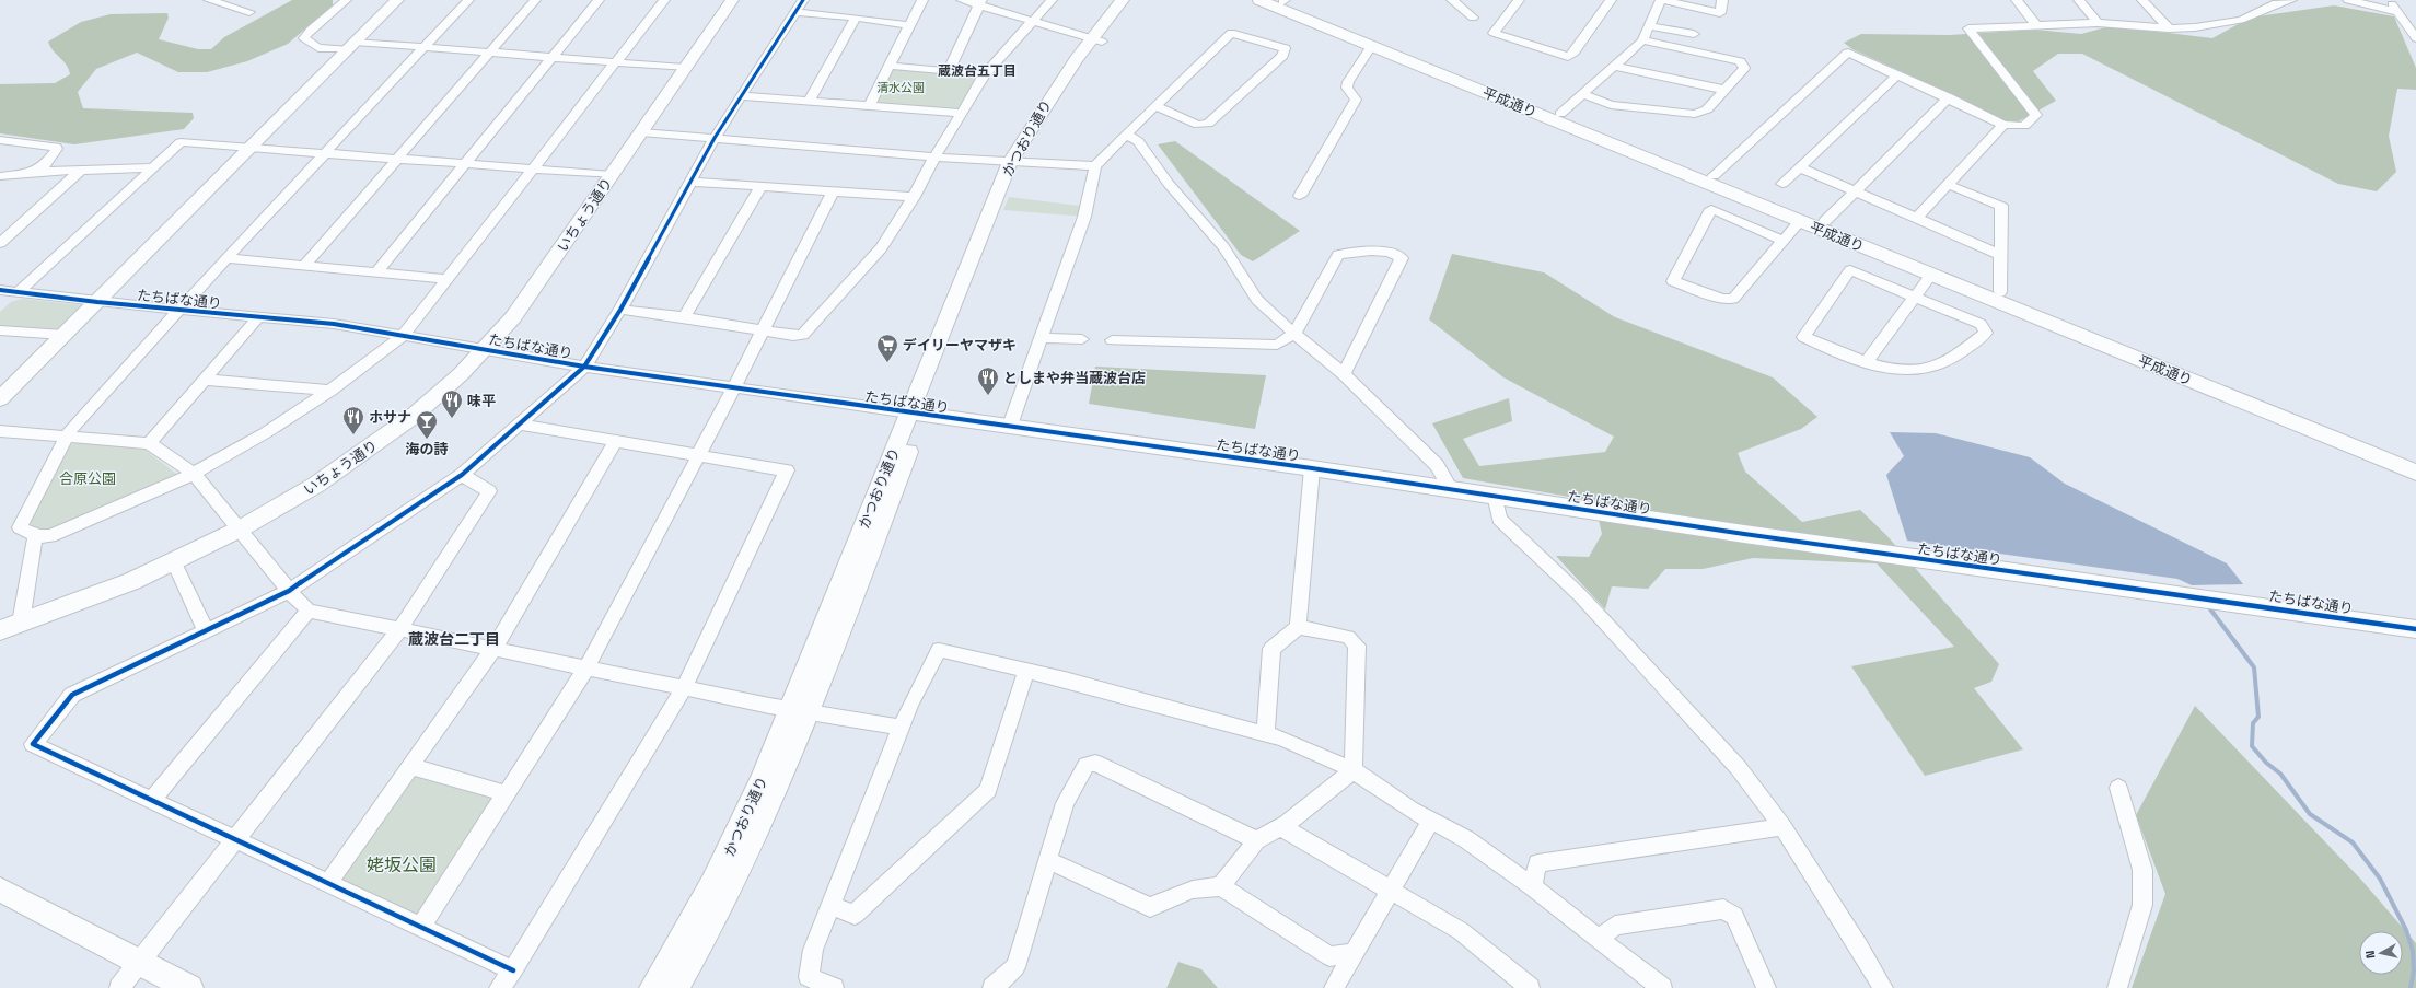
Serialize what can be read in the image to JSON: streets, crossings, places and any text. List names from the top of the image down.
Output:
{
  "streets": {
    "street": [
      "平成通り",
      "かつおり通り",
      "いちょう通り",
      "たちばな通り"
    ]
  },
  "crossings": [
    ["かつおり通り", "たちばな通り"],
    ["いちょう通り", "たちばな通り"]
  ],
  "districts": ["蔵波台五丁目", "蔵波台二丁目"],
  "parks": ["清水公園", "合原公園", "姥坂公園"],
  "places": {
    "supermarket": ["デイリーヤマザキ"],
    "restaurant": ["としまや弁当蔵波台店", "味平", "ホサナ"],
    "bar": ["海の詩"]
  },
  "north": "left"
}
